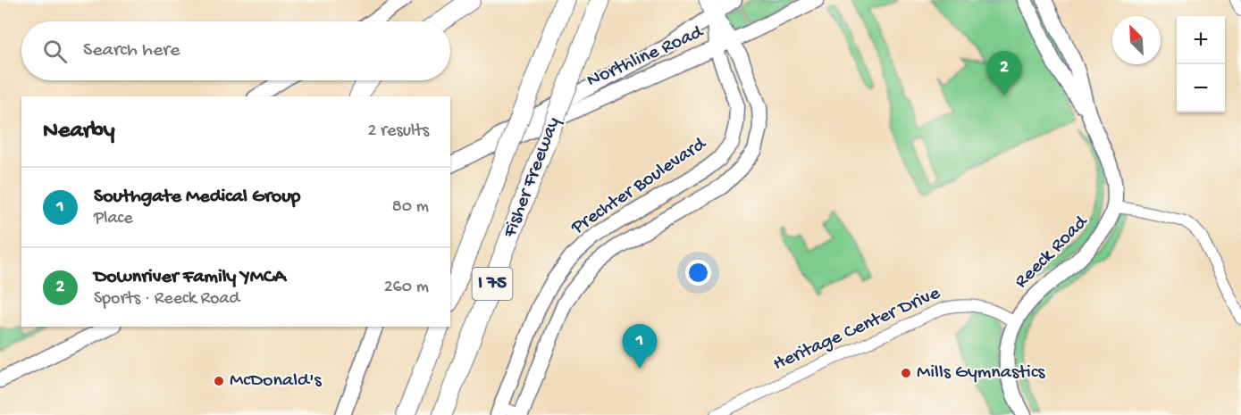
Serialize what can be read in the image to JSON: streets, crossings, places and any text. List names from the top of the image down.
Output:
{
  "streets": {
    "highway": ["Fisher Freeway", "I 75"],
    "main road": ["Northline Road", "Prechter Boulevard", "Reeck Road"],
    "street": ["Heritage Center Drive"]
  },
  "crossings": [
    ["Northline Road", "Prechter Boulevard"],
    ["Reeck Road", "Heritage Center Drive"]
  ],
  "places": ["Mills Gymnastics", "McDonald's"],
  "north": "top left",
  "page": {
    "map_buttons": ["+", "−"],
    "search": "Search here",
    "pins": ["2", "1"],
    "heading": ["Nearby", "2 results"],
    "list": [
      {
        "mark": "1",
        "name": "Southgate Medical Group",
        "note": "Place",
        "value": "80 m"
      },
      {
        "mark": "2",
        "name": "Downriver Family YMCA",
        "note": "Sports · Reeck Road",
        "value": "260 m"
      }
    ]
  }
}
